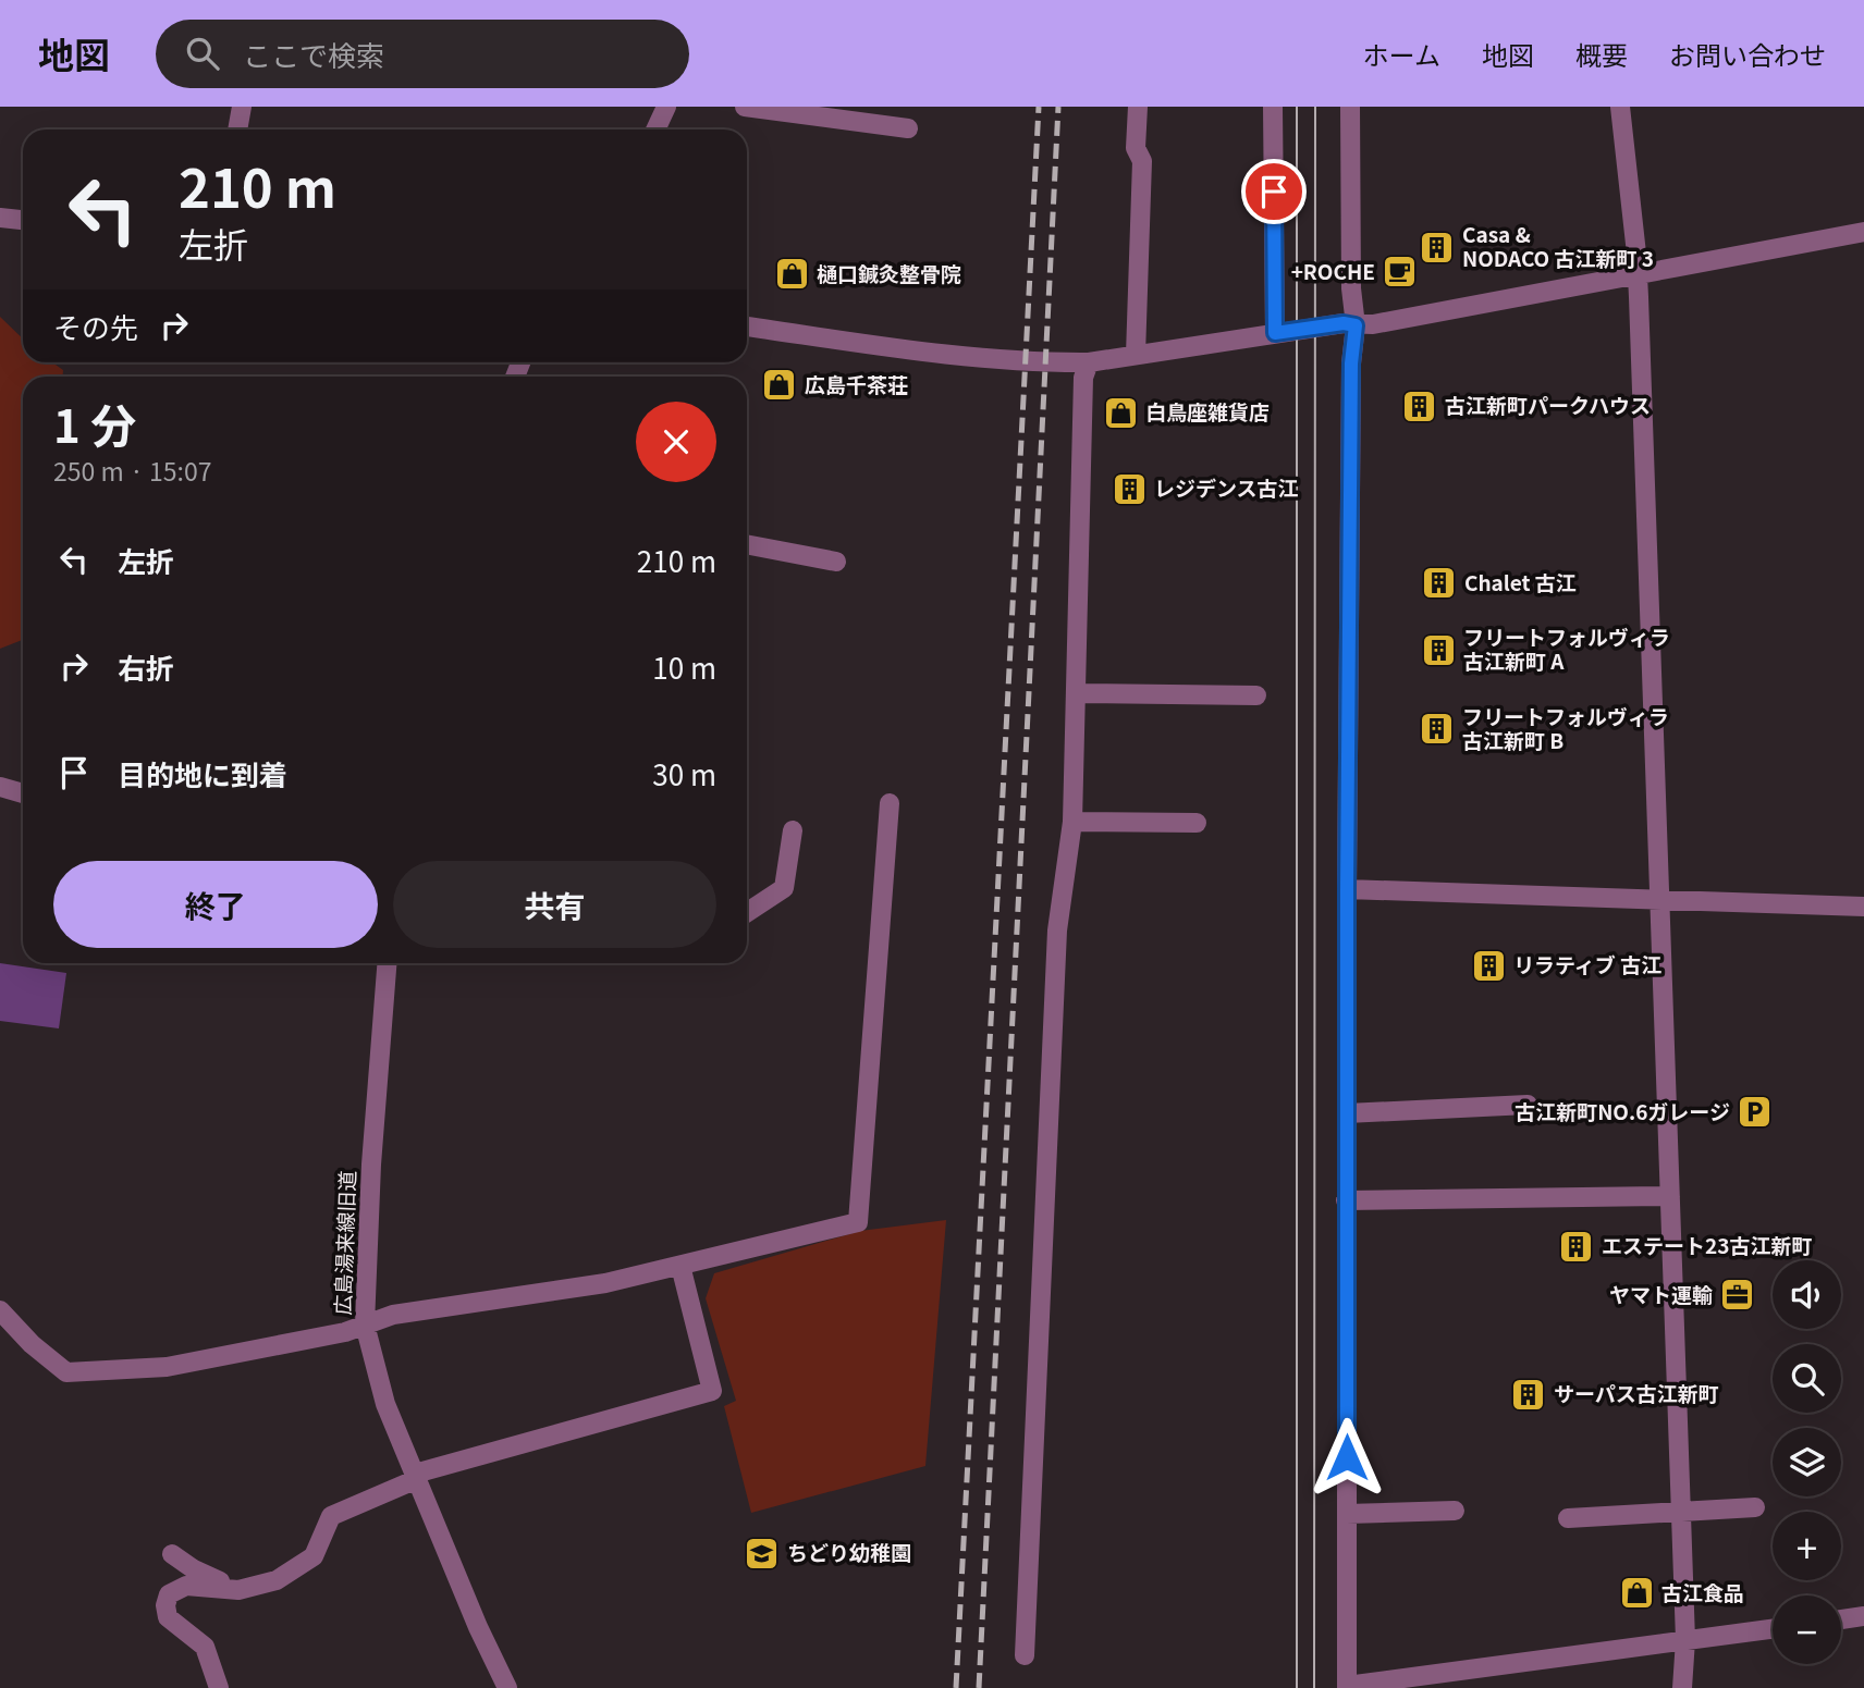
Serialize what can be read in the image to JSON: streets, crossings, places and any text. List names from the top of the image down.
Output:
{
  "streets": {
    "street": ["広島湯来線旧道"]
  },
  "places": {
    "building": [
      "Casa & NODACO 古江新町 3",
      "古江新町パークハウス",
      "レジデンス古江",
      "Chalet 古江",
      "フリートフォルヴィラ 古江新町 A",
      "フリートフォルヴィラ 古江新町 B",
      "リラティブ 古江",
      "エステート23古江新町",
      "サーパス古江新町"
    ],
    "cafe": ["+ROCHE"],
    "shop": [
      "樋口鍼灸整骨院",
      "広島千茶荘",
      "白鳥座雑貨店",
      "古江食品"
    ],
    "parking": ["古江新町NO.6ガレージ"],
    "office": ["ヤマト運輸"],
    "school or university": ["ちどり幼稚園"]
  },
  "page": {
    "header": "地図",
    "search": "ここで検索",
    "nav": [
      "ホーム",
      "地図",
      "概要",
      "お問い合わせ"
    ],
    "turn": ["210 m", "左折"],
    "then": "その先",
    "heading": ["1 分", "250 m · 15:07"],
    "list": [
      {
        "name": "左折",
        "value": "210 m"
      },
      {
        "name": "右折",
        "value": "10 m"
      },
      {
        "name": "目的地に到着",
        "value": "30 m"
      }
    ],
    "buttons": ["終了", "共有"],
    "map_buttons": ["+", "−"]
  }
}
